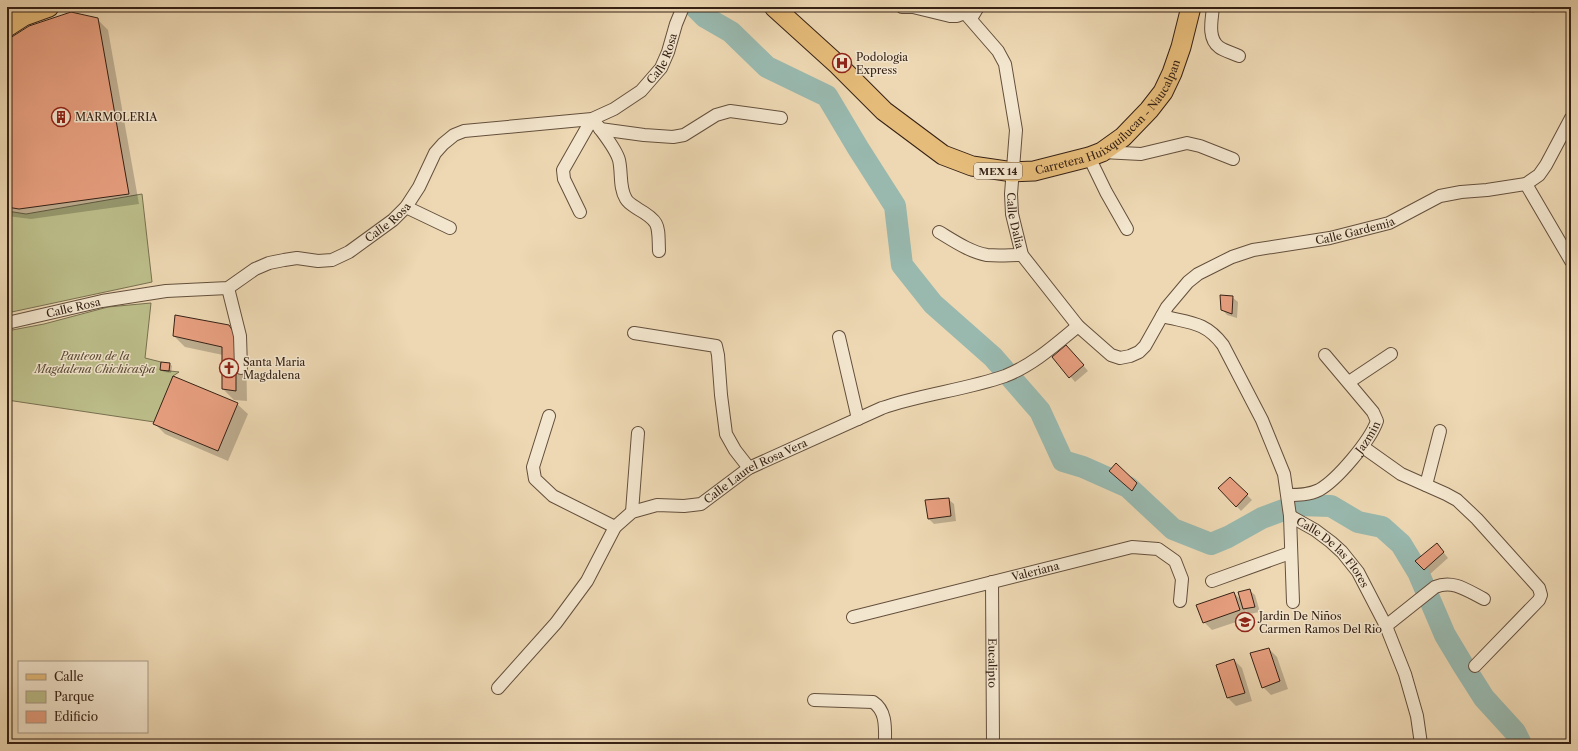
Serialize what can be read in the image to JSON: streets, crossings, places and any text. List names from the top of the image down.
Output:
{
  "streets": {
    "main road": ["Carretera Huixquilucan - Naucalpan", "MEX 14"],
    "street": [
      "Calle Rosa",
      "Calle Dalia",
      "Calle Gardemia",
      "Jazmin",
      "Calle Laurel Rosa Vera",
      "Calle De las Flores",
      "Valeriana",
      "Eucalipto"
    ]
  },
  "crossings": [
    ["Carretera Huixquilucan - Naucalpan", "Calle Dalia"],
    ["Calle Dalia", "Calle Gardemia"],
    ["Calle Dalia", "Calle Laurel Rosa Vera"],
    ["Calle Gardemia", "Calle De las Flores"],
    ["Jazmin", "Calle De las Flores"],
    ["Valeriana", "Eucalipto"]
  ],
  "parks": ["Panteon de la Magdalena Chichicaspa"],
  "places": {
    "hospital": ["Podologia Express"],
    "building": ["MARMOLERIA"],
    "church": ["Santa Maria Magdalena"],
    "school or university": ["Jardin De Niños Carmen Ramos Del Rio"]
  },
  "legend": ["Calle", "Parque", "Edificio"]
}
